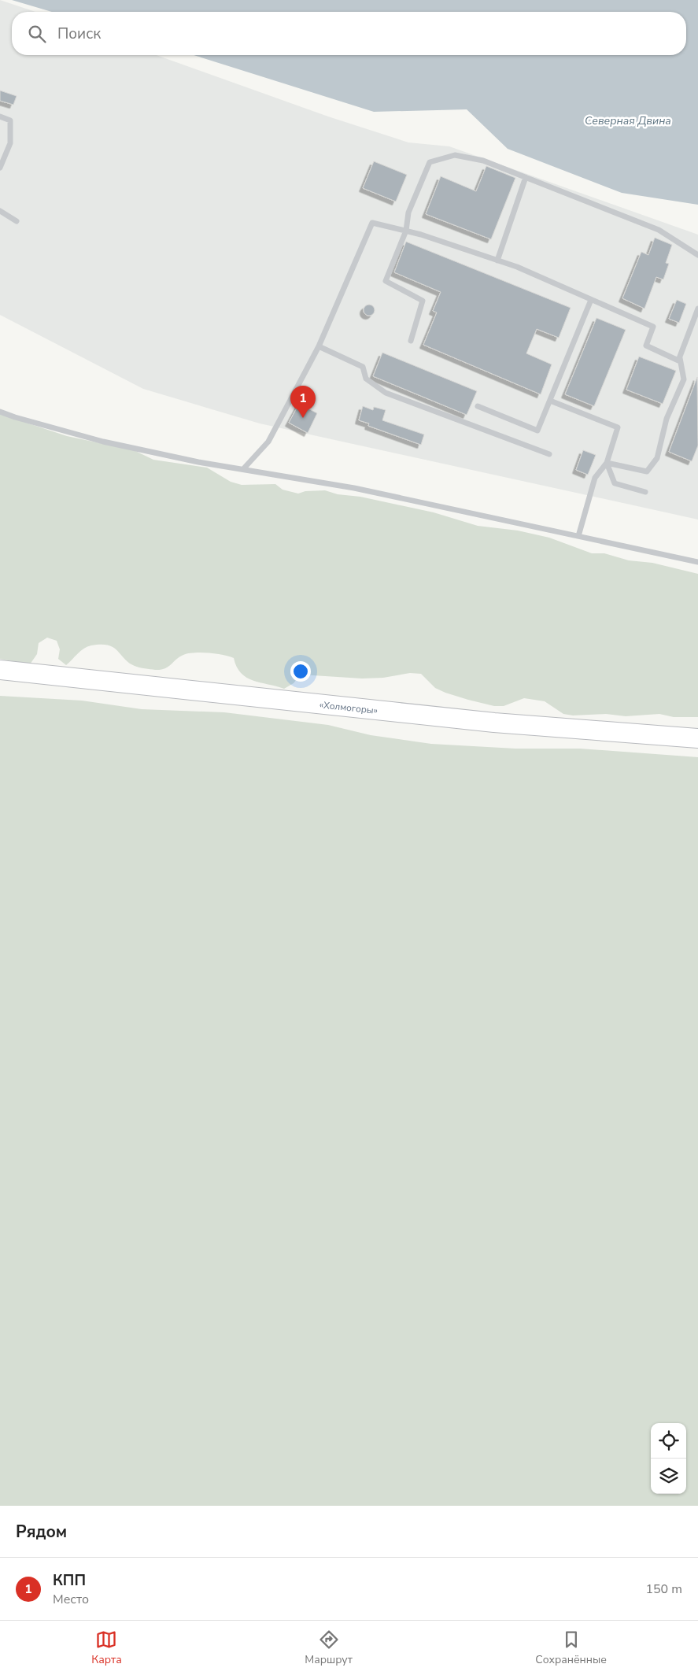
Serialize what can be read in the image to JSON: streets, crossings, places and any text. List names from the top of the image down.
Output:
{
  "streets": {
    "highway": ["«Холмогоры»"]
  },
  "water": ["Северная Двина"],
  "page": {
    "search": "Поиск",
    "pins": "1",
    "heading": "Рядом",
    "list": [
      {
        "mark": "1",
        "name": "КПП",
        "note": "Место",
        "value": "150 m"
      }
    ],
    "nav": ["Карта", "Маршрут", "Сохранённые"]
  }
}
